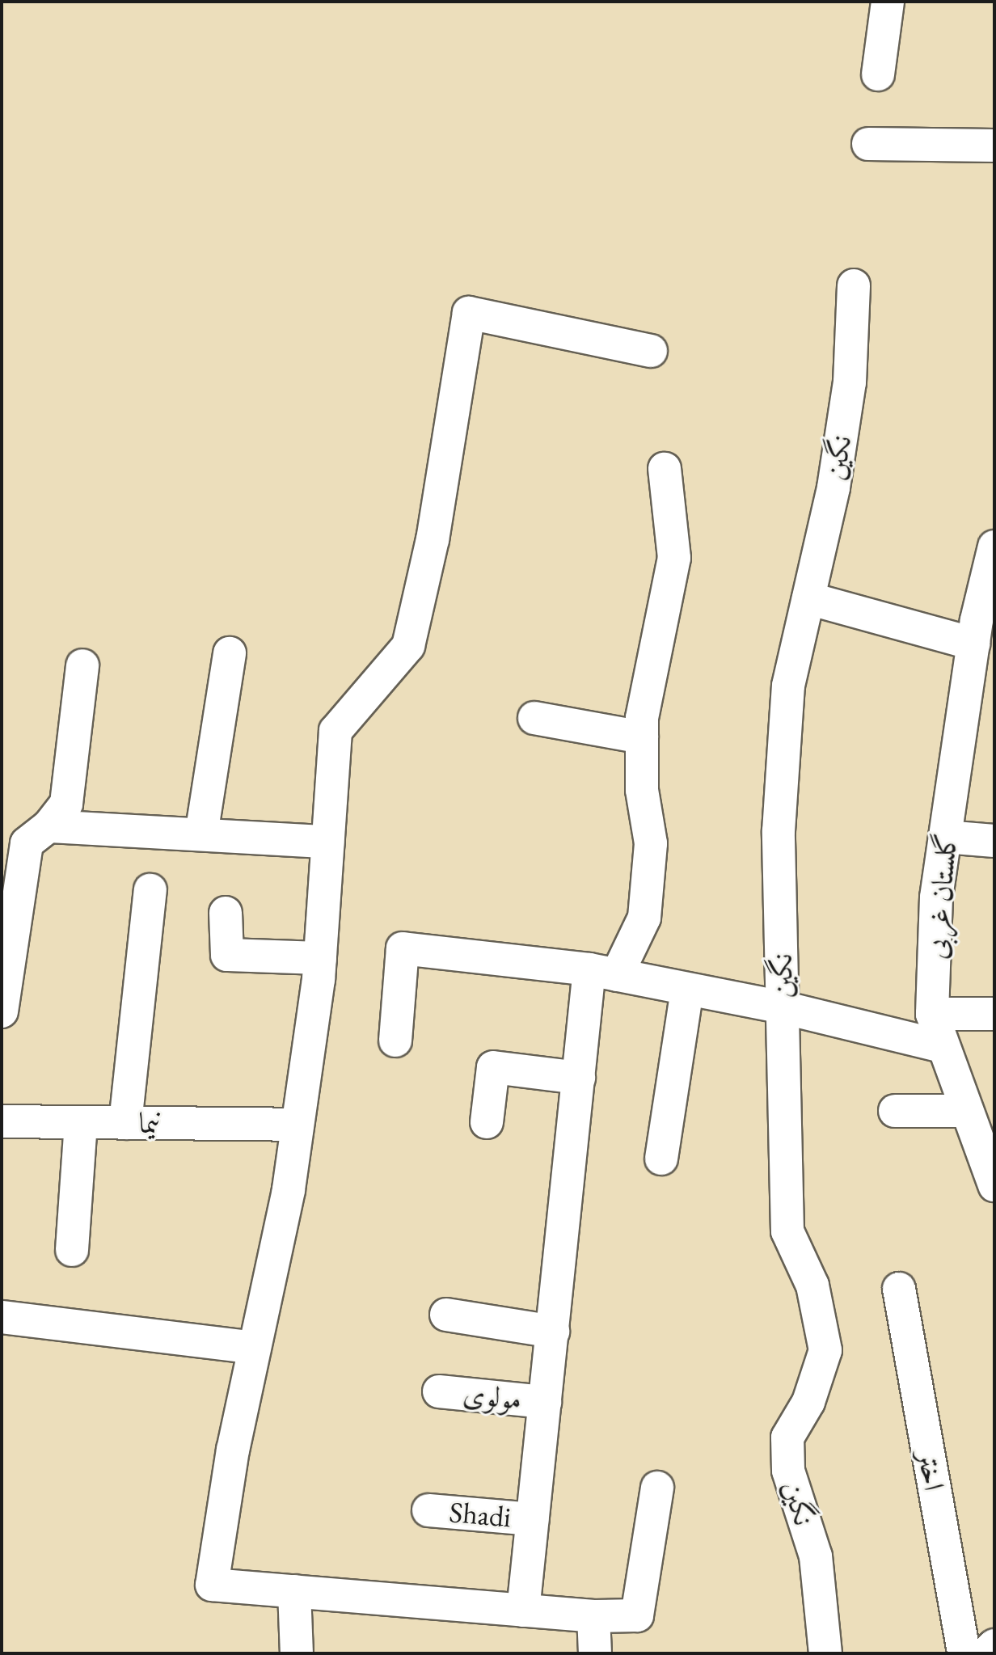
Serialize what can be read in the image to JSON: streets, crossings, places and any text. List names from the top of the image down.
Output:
{
  "streets": {
    "street": [
      "نگین",
      "گلستان غربی",
      "نیما",
      "مولوی",
      "اختر",
      "Shadi"
    ]
  }
}
